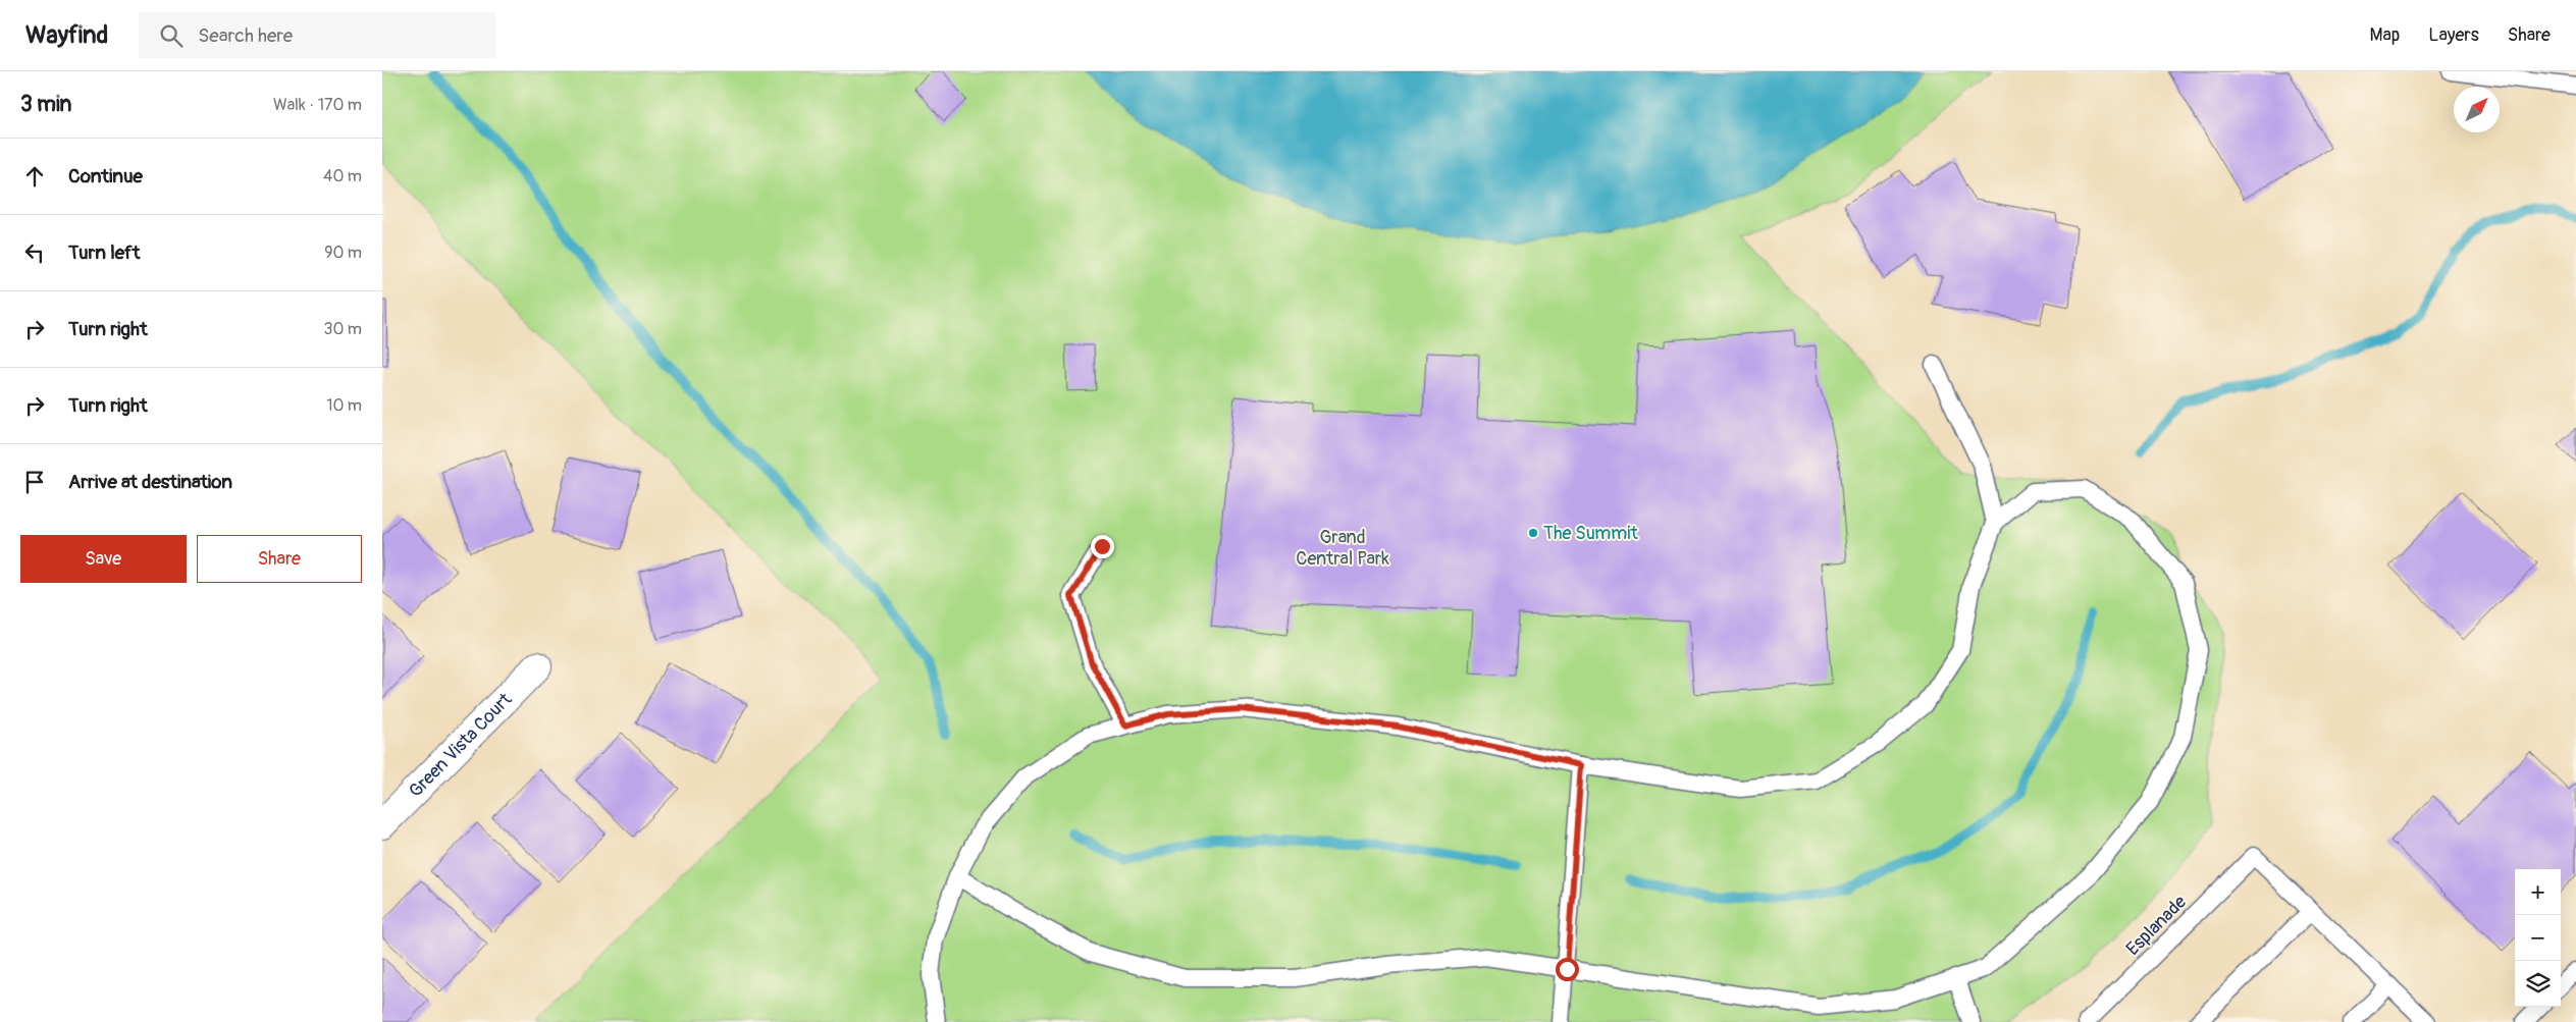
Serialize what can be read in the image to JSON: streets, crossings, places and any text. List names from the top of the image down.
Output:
{
  "streets": {
    "street": ["Green Vista Court"],
    "lane": ["Esplanade"]
  },
  "parks": ["Grand Central Park"],
  "places": ["The Summit"],
  "north": "top right",
  "page": {
    "header": "Wayfind",
    "search": "Search here",
    "nav": ["Map", "Layers", "Share"],
    "heading": ["3 min", "Walk · 170 m"],
    "list": [
      ["Continue", "40 m"],
      ["Turn left", "90 m"],
      ["Turn right", "30 m"],
      ["Turn right", "10 m"],
      "Arrive at destination"
    ],
    "buttons": ["Save", "Share"],
    "map_buttons": ["+", "−"]
  }
}
